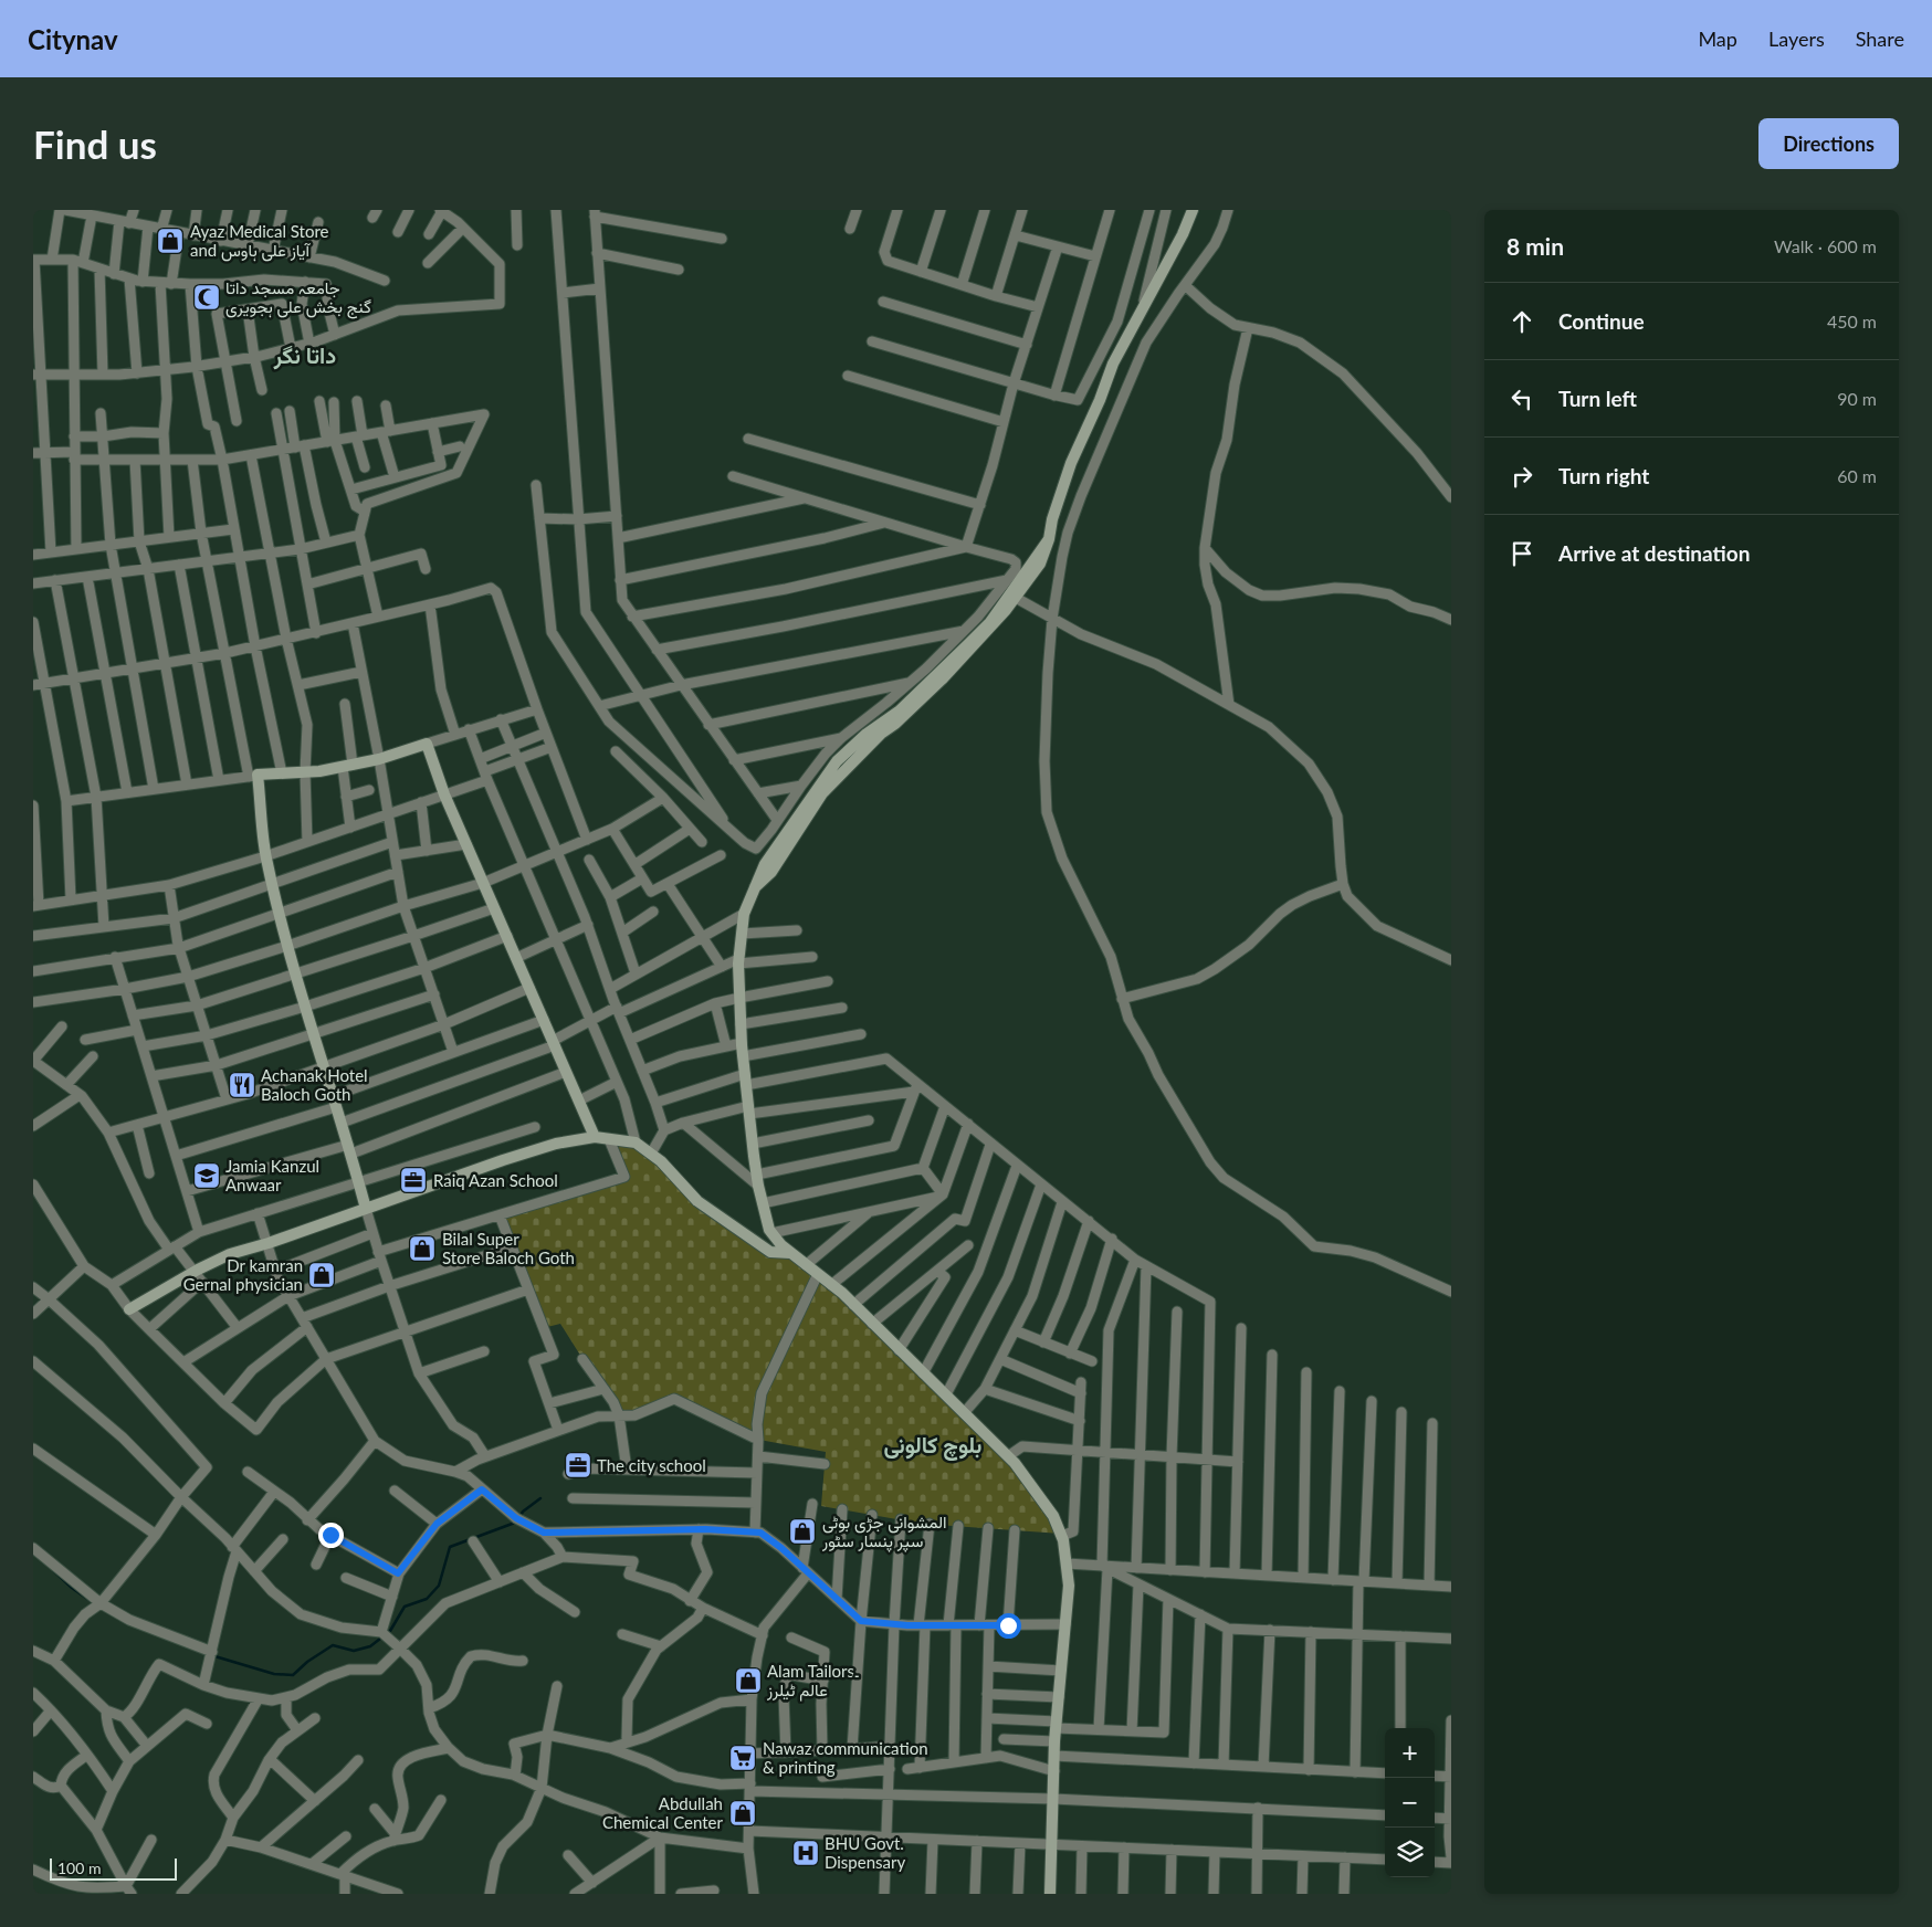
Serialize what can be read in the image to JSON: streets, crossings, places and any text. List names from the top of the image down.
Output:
{
  "districts": ["داتا نگر", "بلوچ کالونی"],
  "places": {
    "shop": [
      "Ayaz Medical Store and آیاز علی ہاوس",
      "Bilal Super Store Baloch Goth",
      "Dr kamran Gernal physician",
      "المشوانی جڑی بوٹی سپر پنسار سٹور",
      "Alam Tailors۔ عالم ٹیلرز",
      "Abdullah Chemical Center"
    ],
    "mosque": ["جامعہ مسجد داتا گنج بخش علی ہجویری"],
    "restaurant": ["Achanak Hotel Baloch Goth"],
    "school or university": ["Jamia Kanzul Anwaar"],
    "office": ["Raiq Azan School", "The city school"],
    "supermarket": ["Nawaz communication & printing"],
    "hospital": ["BHU Govt. Dispensary"]
  },
  "scale_bar": "100 m",
  "page": {
    "header": "Citynav",
    "nav": ["Map", "Layers", "Share"],
    "buttons": "Directions",
    "title": "Find us",
    "heading": ["8 min", "Walk · 600 m"],
    "list": [
      ["Continue", "450 m"],
      ["Turn left", "90 m"],
      ["Turn right", "60 m"],
      "Arrive at destination"
    ],
    "map_buttons": ["+", "−"],
    "scale": "100 m"
  }
}
